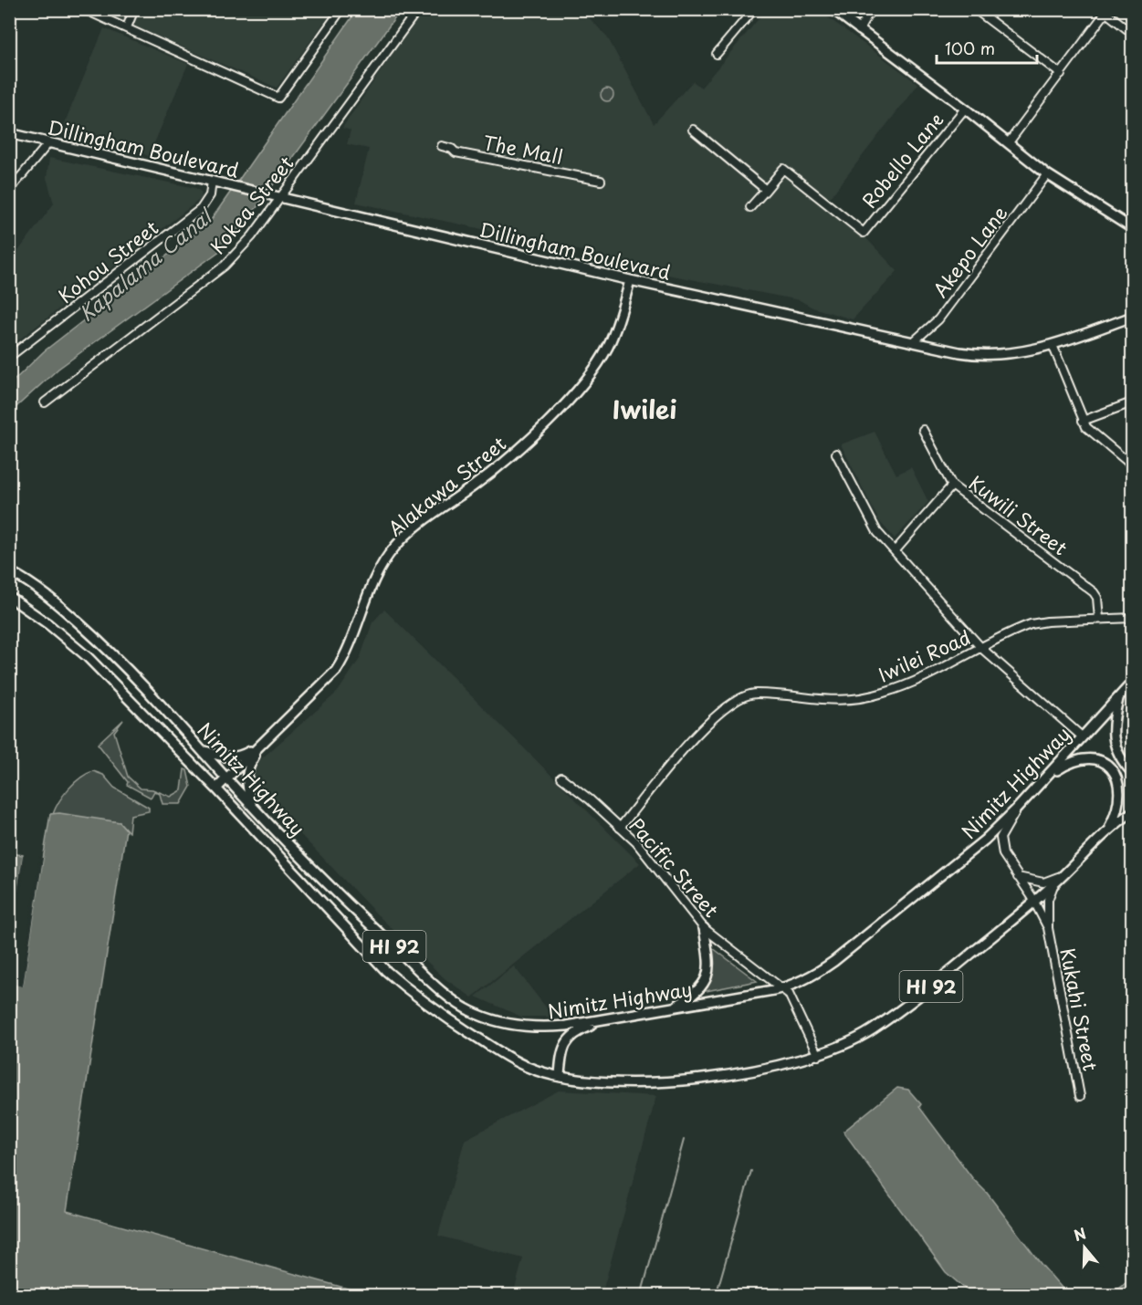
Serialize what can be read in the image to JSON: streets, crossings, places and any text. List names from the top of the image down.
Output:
{
  "streets": {
    "main road": [
      "Dillingham Boulevard",
      "Alakawa Street",
      "Nimitz Highway",
      "HI 92"
    ],
    "street": [
      "The Mall",
      "Robello Lane",
      "Kokea Street",
      "Akepo Lane",
      "Kohou Street",
      "Kuwili Street",
      "Iwilei Road",
      "Pacific Street",
      "Kukahi Street"
    ]
  },
  "crossings": [
    ["Dillingham Boulevard", "Kokea Street"],
    ["Dillingham Boulevard", "Akepo Lane"],
    ["Dillingham Boulevard", "Kohou Street"],
    ["Dillingham Boulevard", "Alakawa Street"],
    ["Alakawa Street", "Nimitz Highway"],
    ["Kuwili Street", "Iwilei Road"],
    ["Iwilei Road", "Pacific Street"],
    ["Nimitz Highway", "Pacific Street"],
    ["Nimitz Highway", "Kukahi Street"]
  ],
  "districts": ["Iwilei"],
  "water": ["Kapalama Canal"],
  "scale_bar": "100 m",
  "north": "top"
}
